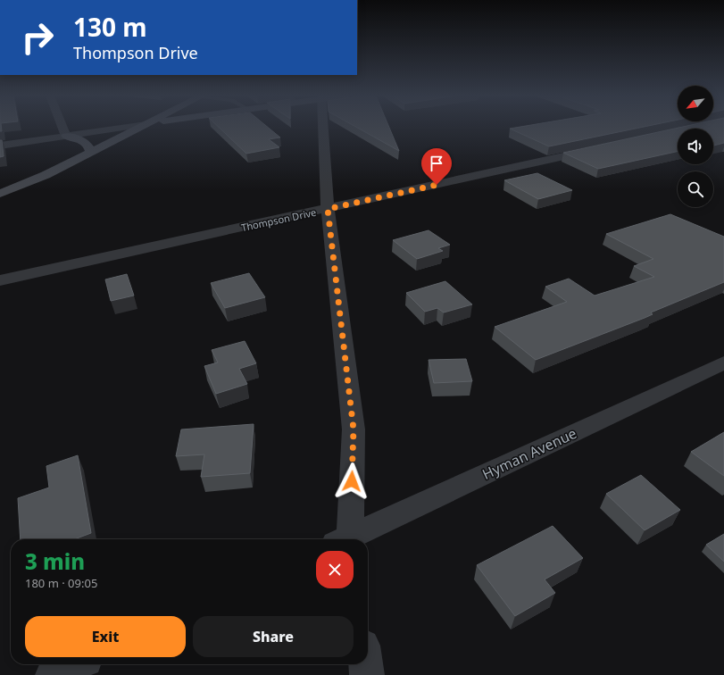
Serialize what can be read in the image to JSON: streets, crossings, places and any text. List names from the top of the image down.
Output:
{
  "streets": {
    "street": ["Thompson Drive", "Hyman Avenue"]
  },
  "north": "bottom left",
  "page": {
    "turn": ["130 m", "Thompson Drive"],
    "heading": ["3 min", "180 m · 09:05"],
    "buttons": ["Exit", "Share"]
  }
}
